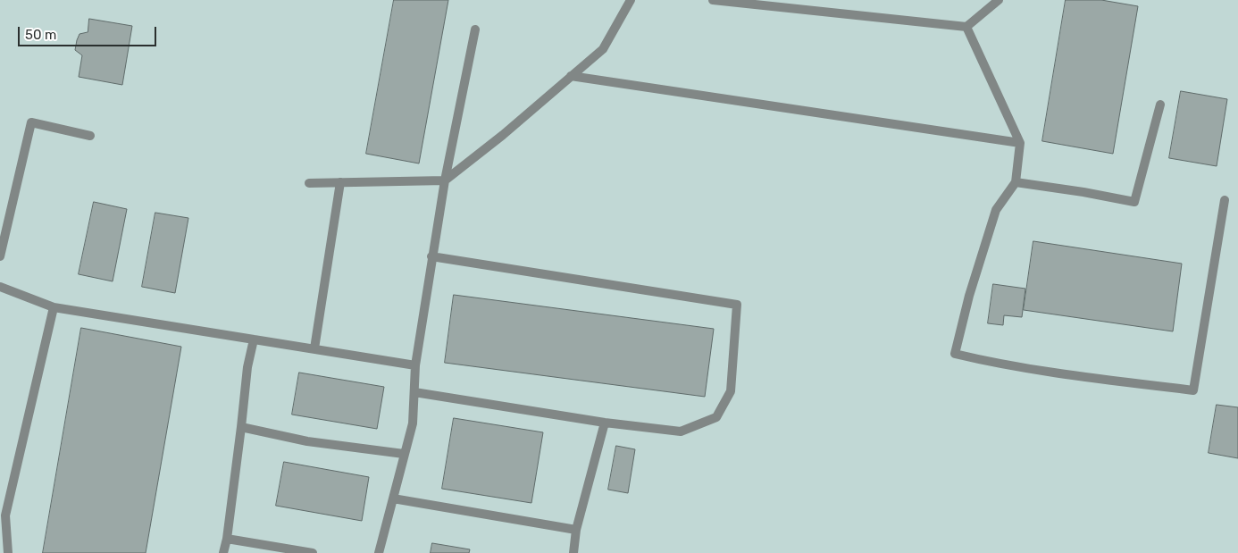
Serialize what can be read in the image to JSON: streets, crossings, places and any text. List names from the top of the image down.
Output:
{
  "scale_bar": "50 m"
}
